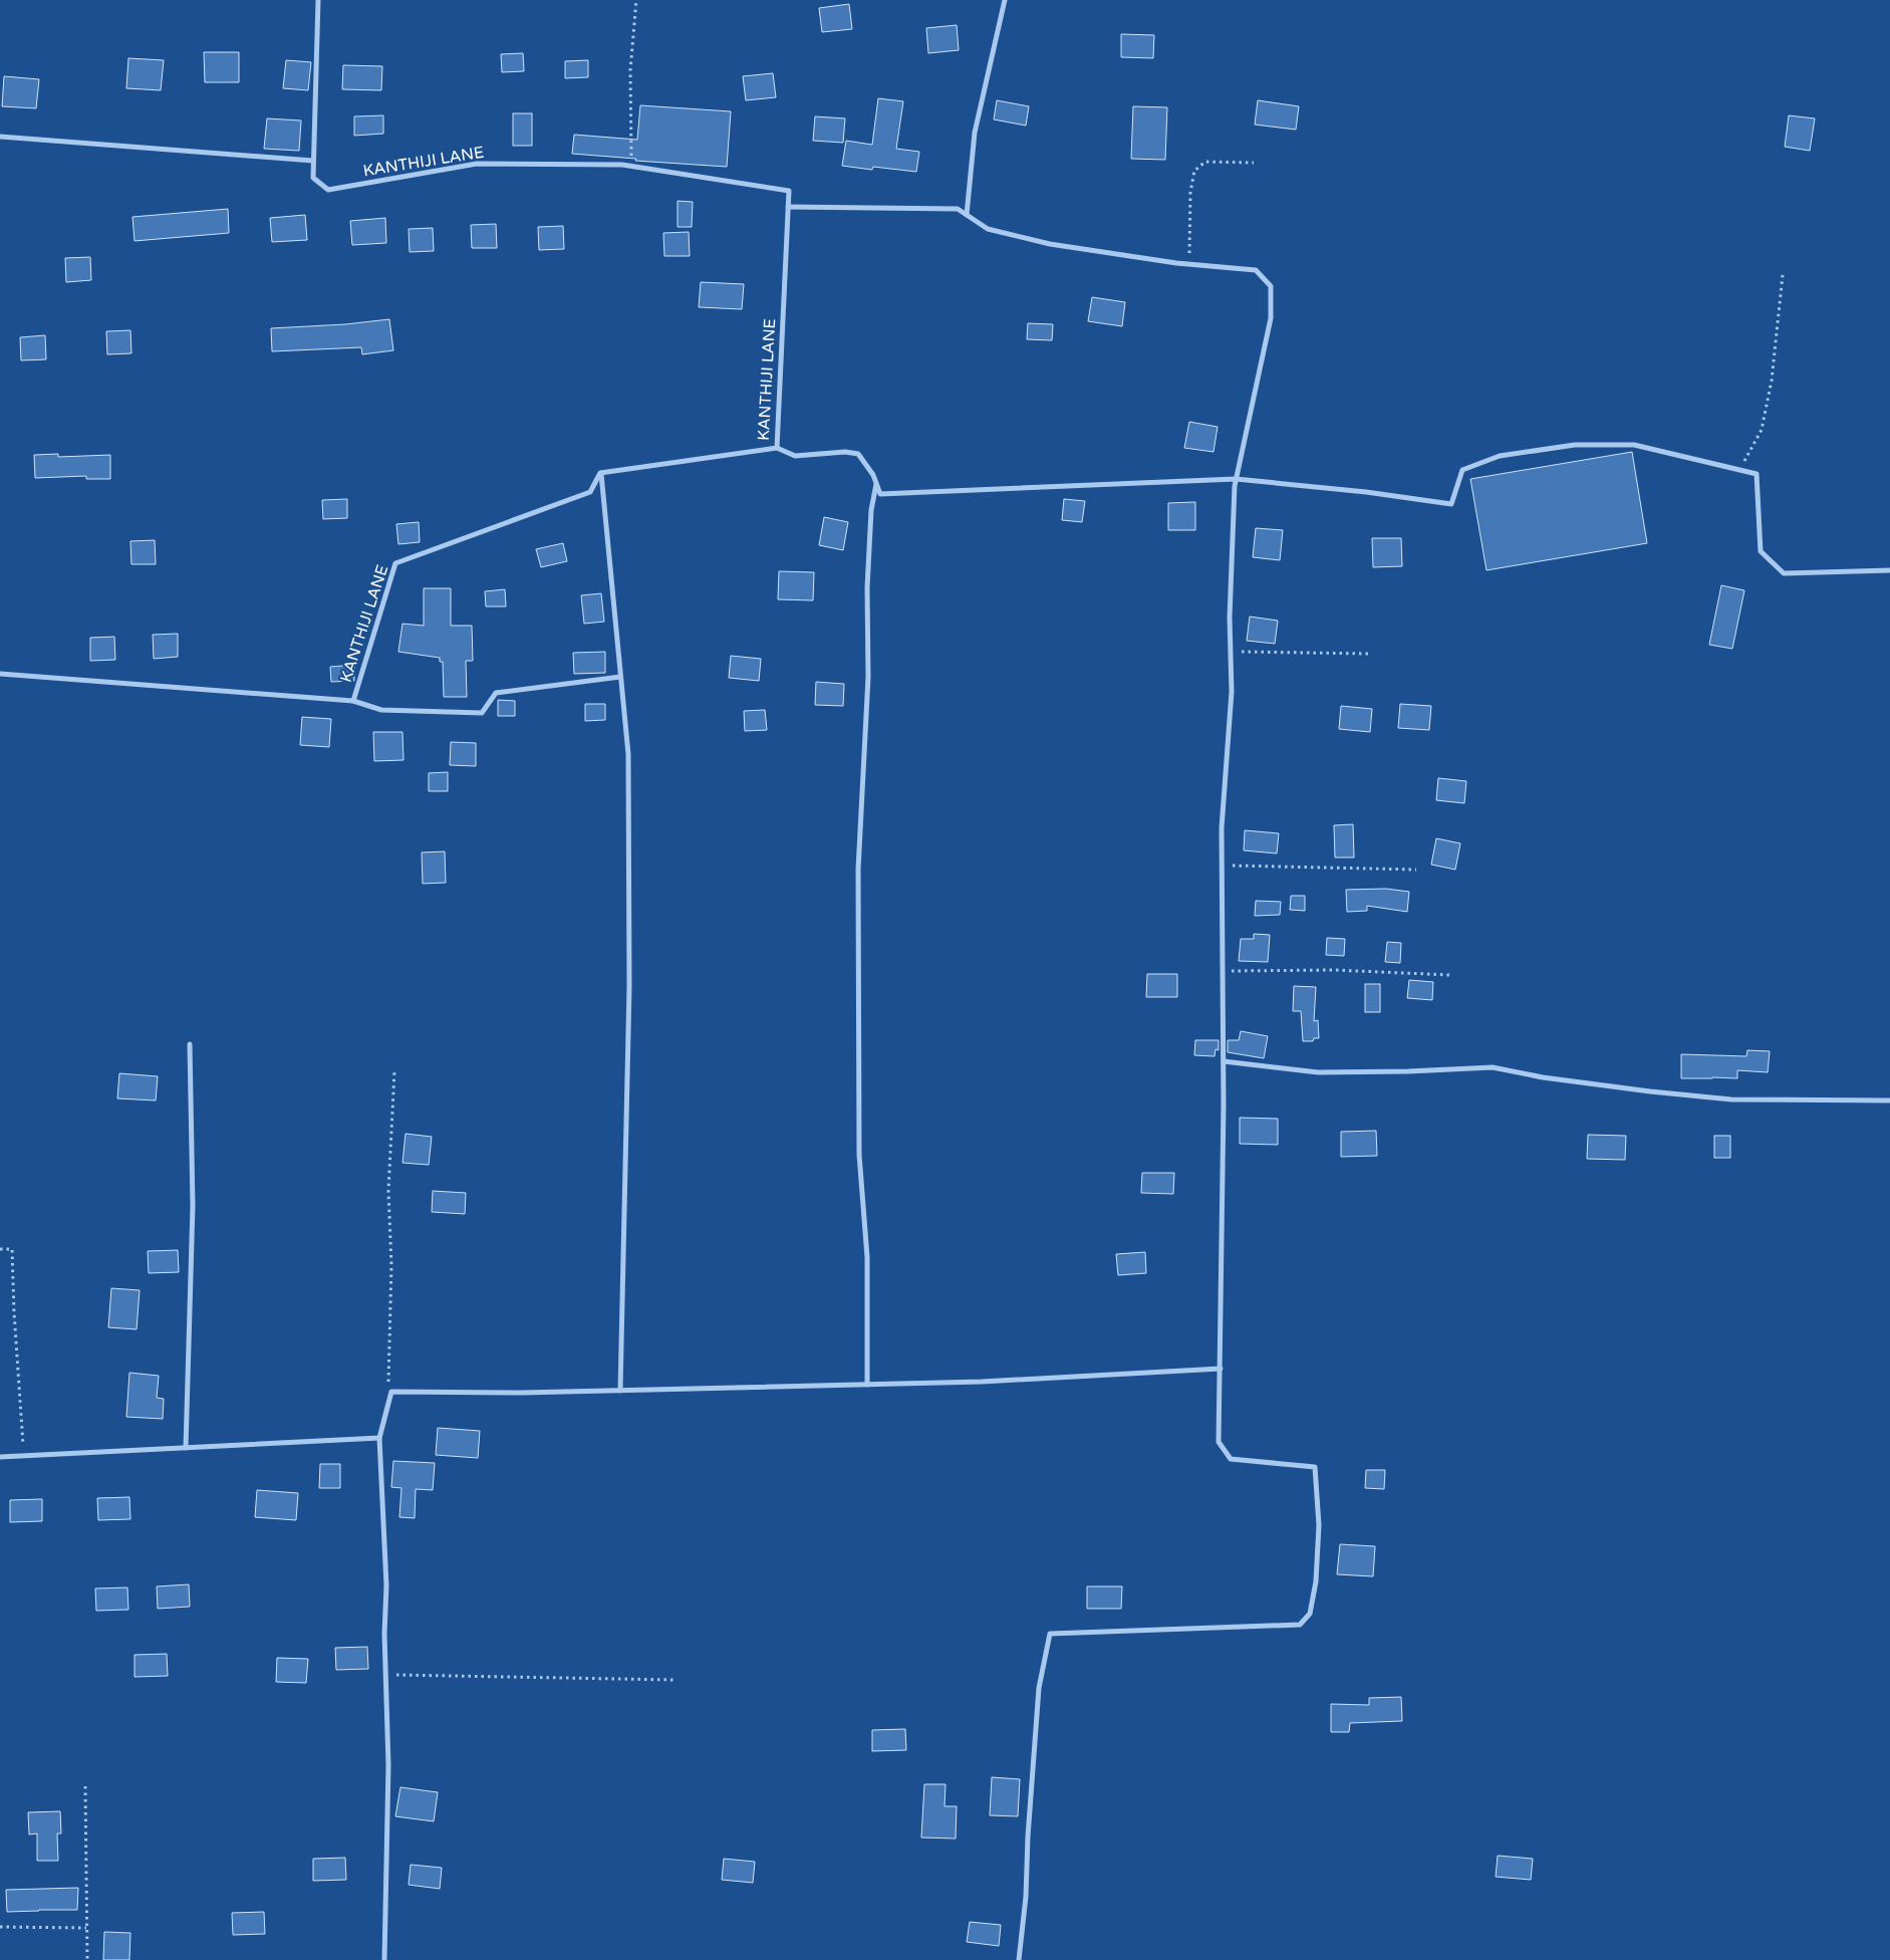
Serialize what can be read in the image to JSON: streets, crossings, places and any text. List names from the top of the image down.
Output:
{
  "streets": {
    "street": ["KANTHIJI LANE"]
  }
}
